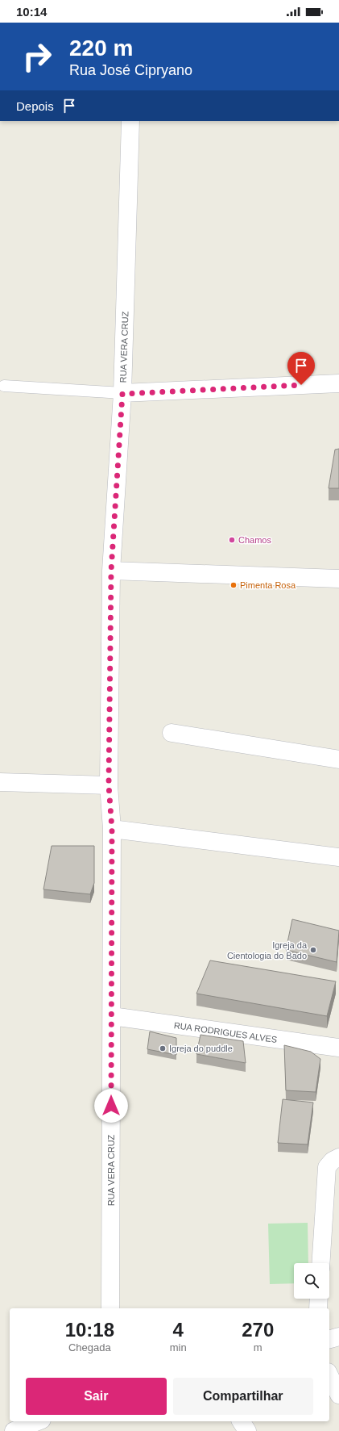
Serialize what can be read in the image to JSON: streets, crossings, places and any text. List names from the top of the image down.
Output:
{
  "streets": {
    "street": ["RUA VERA CRUZ", "RUA RODRIGUES ALVES"]
  },
  "crossings": [
    ["RUA VERA CRUZ", "RUA RODRIGUES ALVES"]
  ],
  "places": [
    "Chamos",
    "Pimenta Rosa",
    "Igreja da Cientologia do Bado",
    "Igreja do puddle"
  ],
  "page": {
    "status": "10:14",
    "turn": ["220 m", "Rua José Cipryano"],
    "then": "Depois",
    "eta": [
      "10:18",
      "Chegada",
      "4",
      "min",
      "270",
      "m"
    ],
    "buttons": ["Sair", "Compartilhar"]
  }
}
